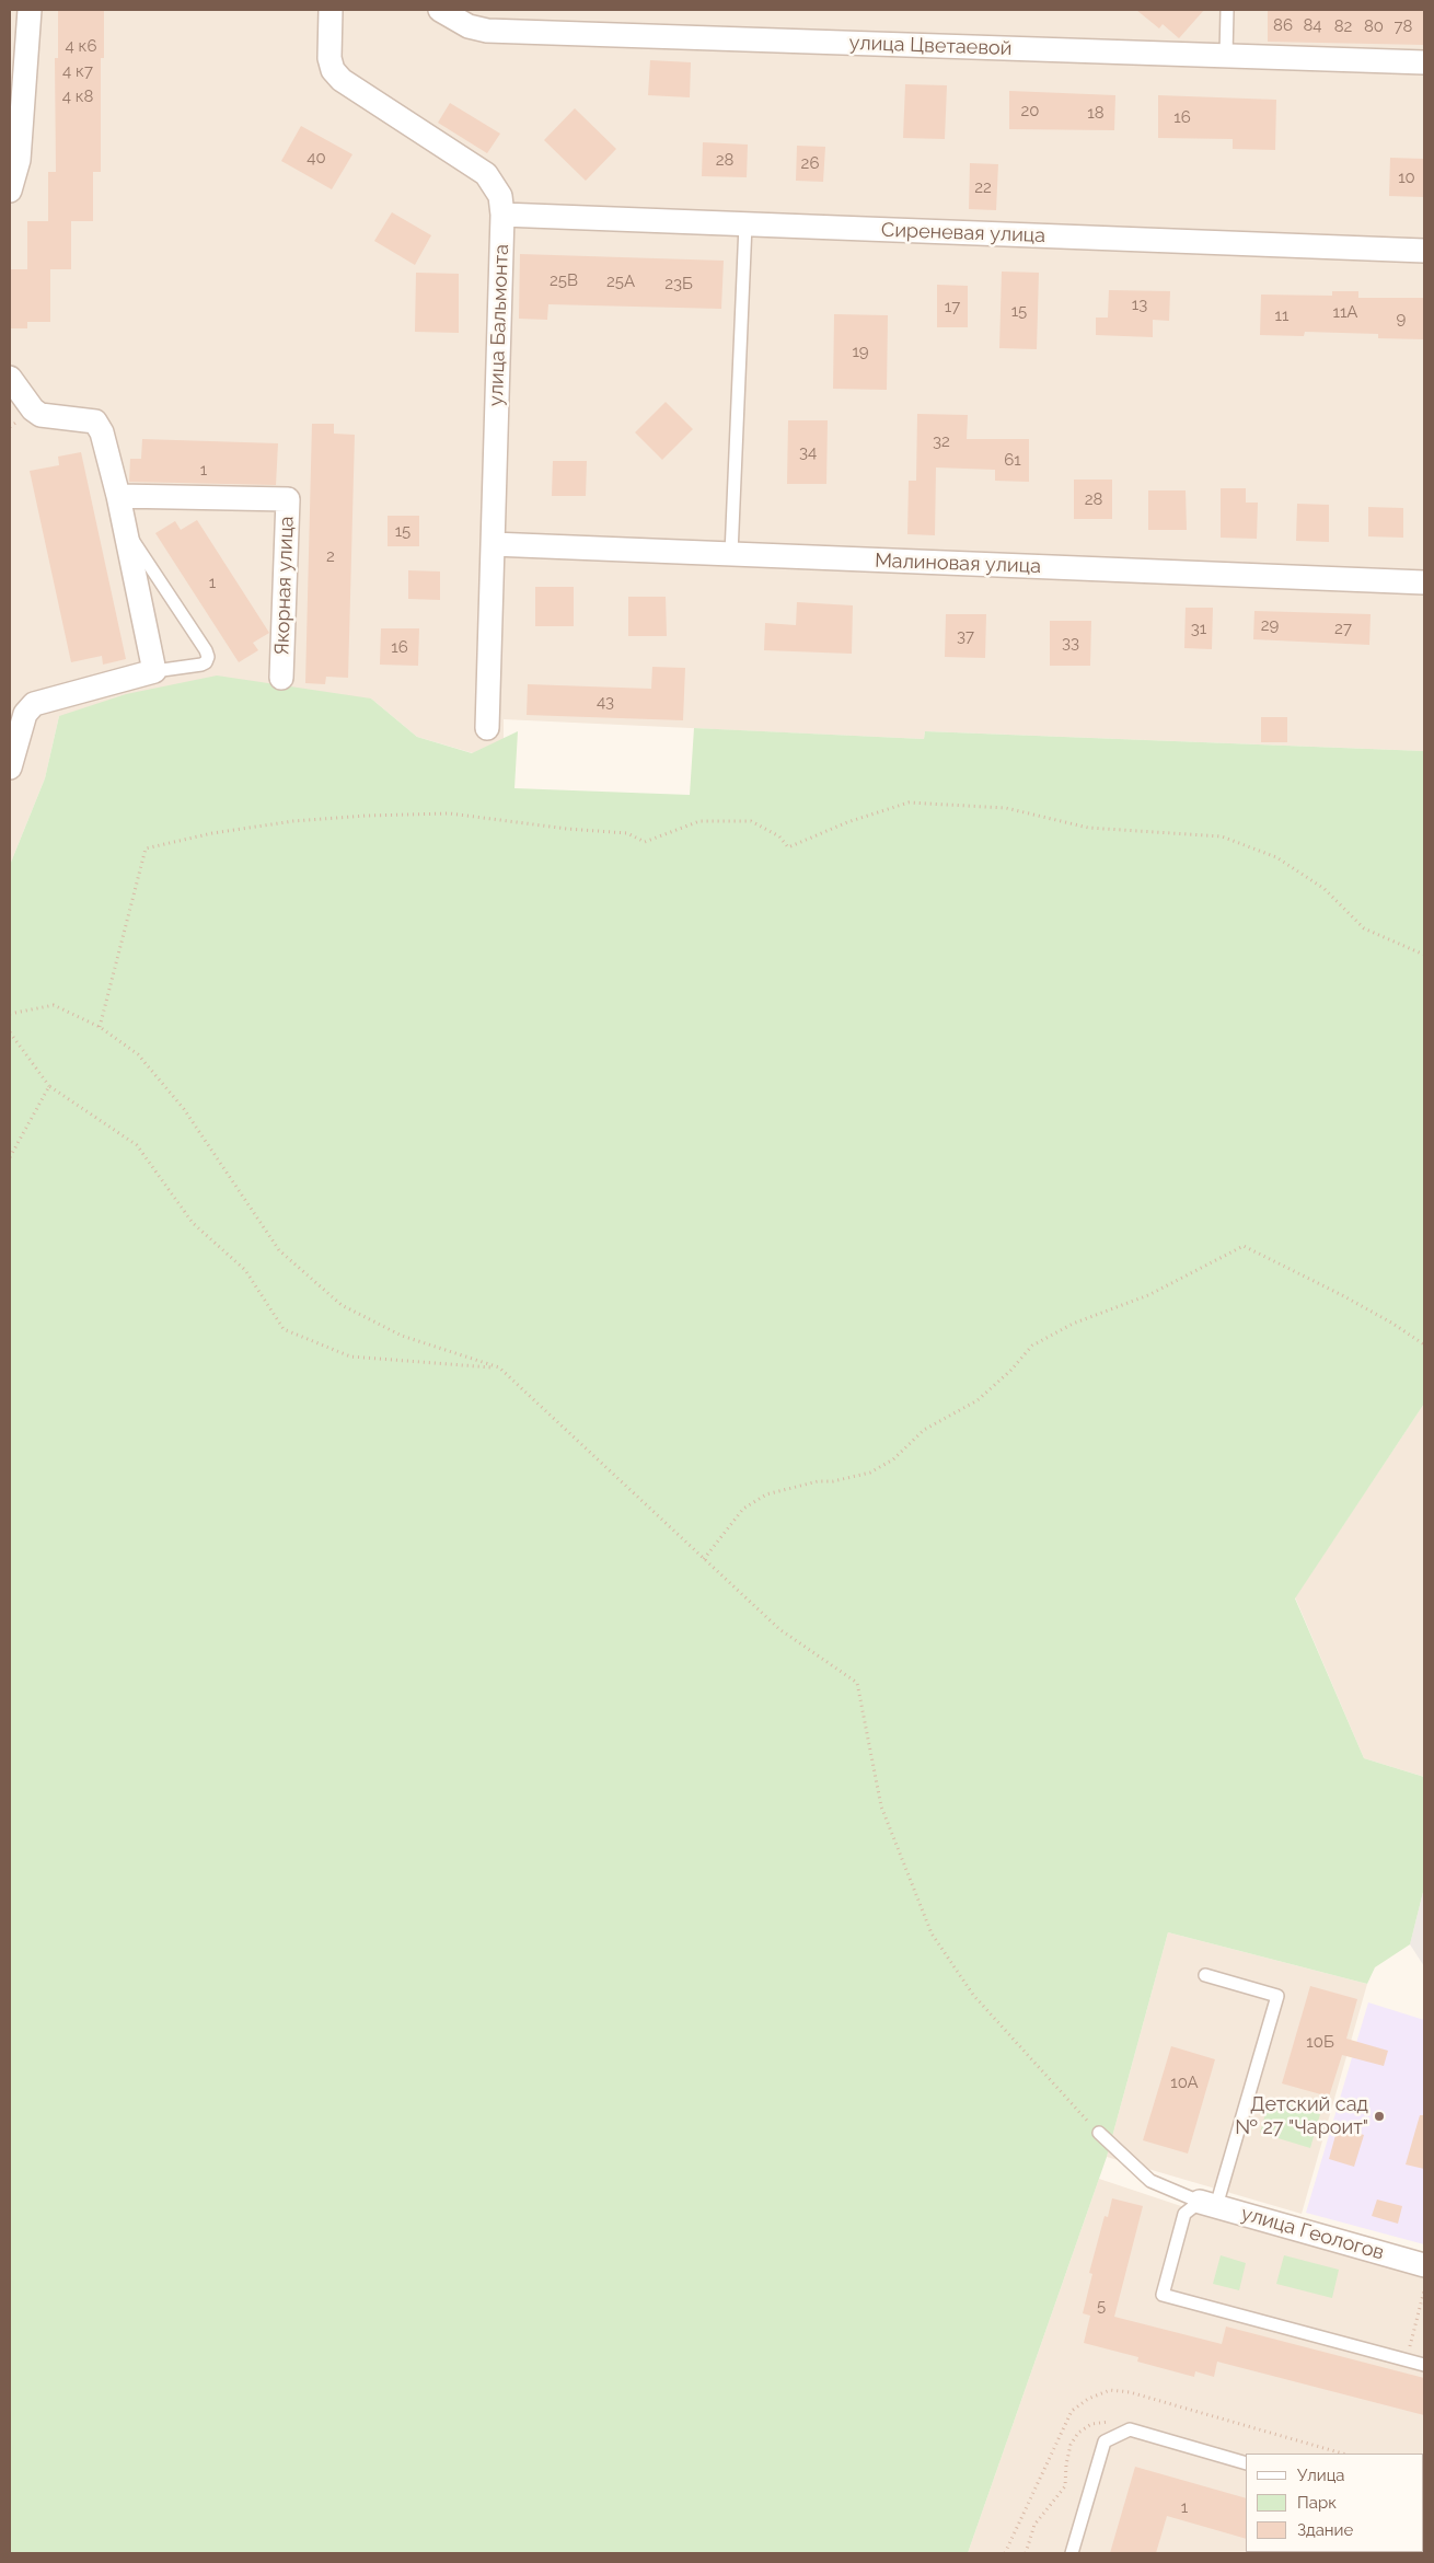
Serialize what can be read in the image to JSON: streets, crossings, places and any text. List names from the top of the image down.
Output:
{
  "streets": {
    "street": [
      "улица Цветаевой",
      "Сиреневая улица",
      "улица Бальмонта",
      "Малиновая улица",
      "Якорная улица",
      "улица Геологов"
    ]
  },
  "crossings": [
    ["Сиреневая улица", "улица Бальмонта"],
    ["улица Бальмонта", "Малиновая улица"]
  ],
  "places": ["Детский сад № 27 \"Чароит\""],
  "house_numbers": [
    "86",
    "84",
    "82",
    "80",
    "78",
    "4 к6",
    "4 к7",
    "4 к8",
    "20",
    "18",
    "16",
    "40",
    "28",
    "26",
    "10",
    "22",
    "25В",
    "25А",
    "23Б",
    "13",
    "17",
    "15",
    "11А",
    "11",
    "9",
    "19",
    "32",
    "34",
    "61",
    "1",
    "28",
    "15",
    "2",
    "1",
    "29",
    "31",
    "27",
    "37",
    "33",
    "16",
    "43",
    "10Б",
    "10А",
    "5",
    "1"
  ],
  "legend": ["Улица", "Парк", "Здание"]
}
